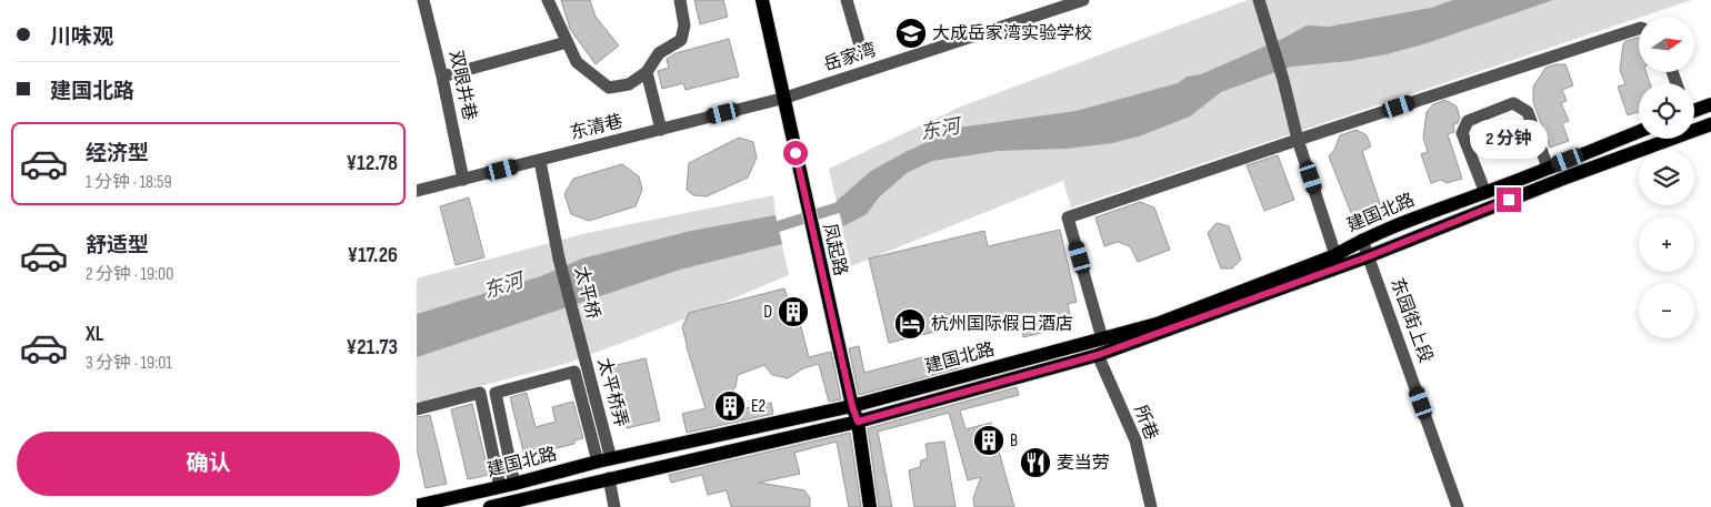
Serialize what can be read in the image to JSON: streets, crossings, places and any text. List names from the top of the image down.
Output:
{
  "streets": {
    "main road": ["建国北路", "凤起路"],
    "street": [
      "岳家湾",
      "双眼井巷",
      "东清巷",
      "太平桥",
      "东园街上段",
      "太平桥弄",
      "所巷"
    ]
  },
  "crossings": [
    ["岳家湾", "东清巷"],
    ["岳家湾", "凤起路"],
    ["双眼井巷", "东清巷"],
    ["东清巷", "凤起路"],
    ["东清巷", "太平桥"],
    ["建国北路", "凤起路"],
    ["建国北路", "东园街上段"],
    ["建国北路", "太平桥弄"],
    ["建国北路", "所巷"],
    ["太平桥", "太平桥弄"]
  ],
  "water": ["东河"],
  "places": {
    "school or university": ["大成岳家湾实验学校"],
    "building": ["D", "E2", "B"],
    "hotel": ["杭州国际假日酒店"],
    "restaurant": ["麦当劳"]
  },
  "north": "right",
  "page": {
    "banner": ["川味观", "建国北路"],
    "map_buttons": ["+", "−"],
    "bubble": "2 分钟",
    "list": [
      {
        "name": "经济型",
        "note": "1 分钟 · 18:59",
        "value": "¥12.78"
      },
      {
        "name": "舒适型",
        "note": "2 分钟 · 19:00",
        "value": "¥17.26"
      },
      {
        "name": "XL",
        "note": "3 分钟 · 19:01",
        "value": "¥21.73"
      }
    ],
    "buttons": "确认"
  }
}
